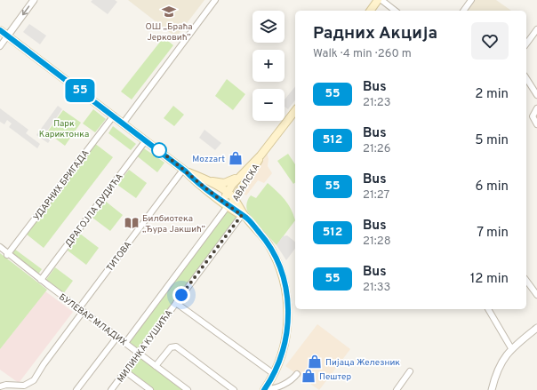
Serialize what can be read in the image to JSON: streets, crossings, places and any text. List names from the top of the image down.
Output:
{
  "streets": {
    "main road": ["АВАЛСКА"],
    "street": [
      "УДАРНИХ БРИГАДА",
      "ДРАГОЈЛА ДУДИЋА",
      "ТИТОВА",
      "БУЛЕВАР МЛАДИХ",
      "МИЛИНКА КУШИЋА"
    ]
  },
  "crossings": [
    ["УДАРНИХ БРИГАДА", "БУЛЕВАР МЛАДИХ"],
    ["ДРАГОЈЛА ДУДИЋА", "БУЛЕВАР МЛАДИХ"],
    ["ТИТОВА", "БУЛЕВАР МЛАДИХ"],
    ["БУЛЕВАР МЛАДИХ", "МИЛИНКА КУШИЋА"]
  ],
  "parks": ["Парк Кариктонка"],
  "places": {
    "school or university": ["ОШ „Браћа Јерковић”"],
    "shop": ["Mozzart", "Пијаца Железник", "Пештер"],
    "library": ["Билбиотека „Ђура Јакшић”"]
  },
  "lines": ["bus line 55"],
  "page": {
    "on_map": "55",
    "map_buttons": ["+", "−"],
    "heading": ["Радних Акција", "Walk · 4 min · 260 m"],
    "list": [
      {
        "mark": "55",
        "name": "Bus",
        "note": "21:23",
        "value": "2 min"
      },
      {
        "mark": "512",
        "name": "Bus",
        "note": "21:26",
        "value": "5 min"
      },
      {
        "mark": "55",
        "name": "Bus",
        "note": "21:27",
        "value": "6 min"
      },
      {
        "mark": "512",
        "name": "Bus",
        "note": "21:28",
        "value": "7 min"
      },
      {
        "mark": "55",
        "name": "Bus",
        "note": "21:33",
        "value": "12 min"
      }
    ]
  }
}
